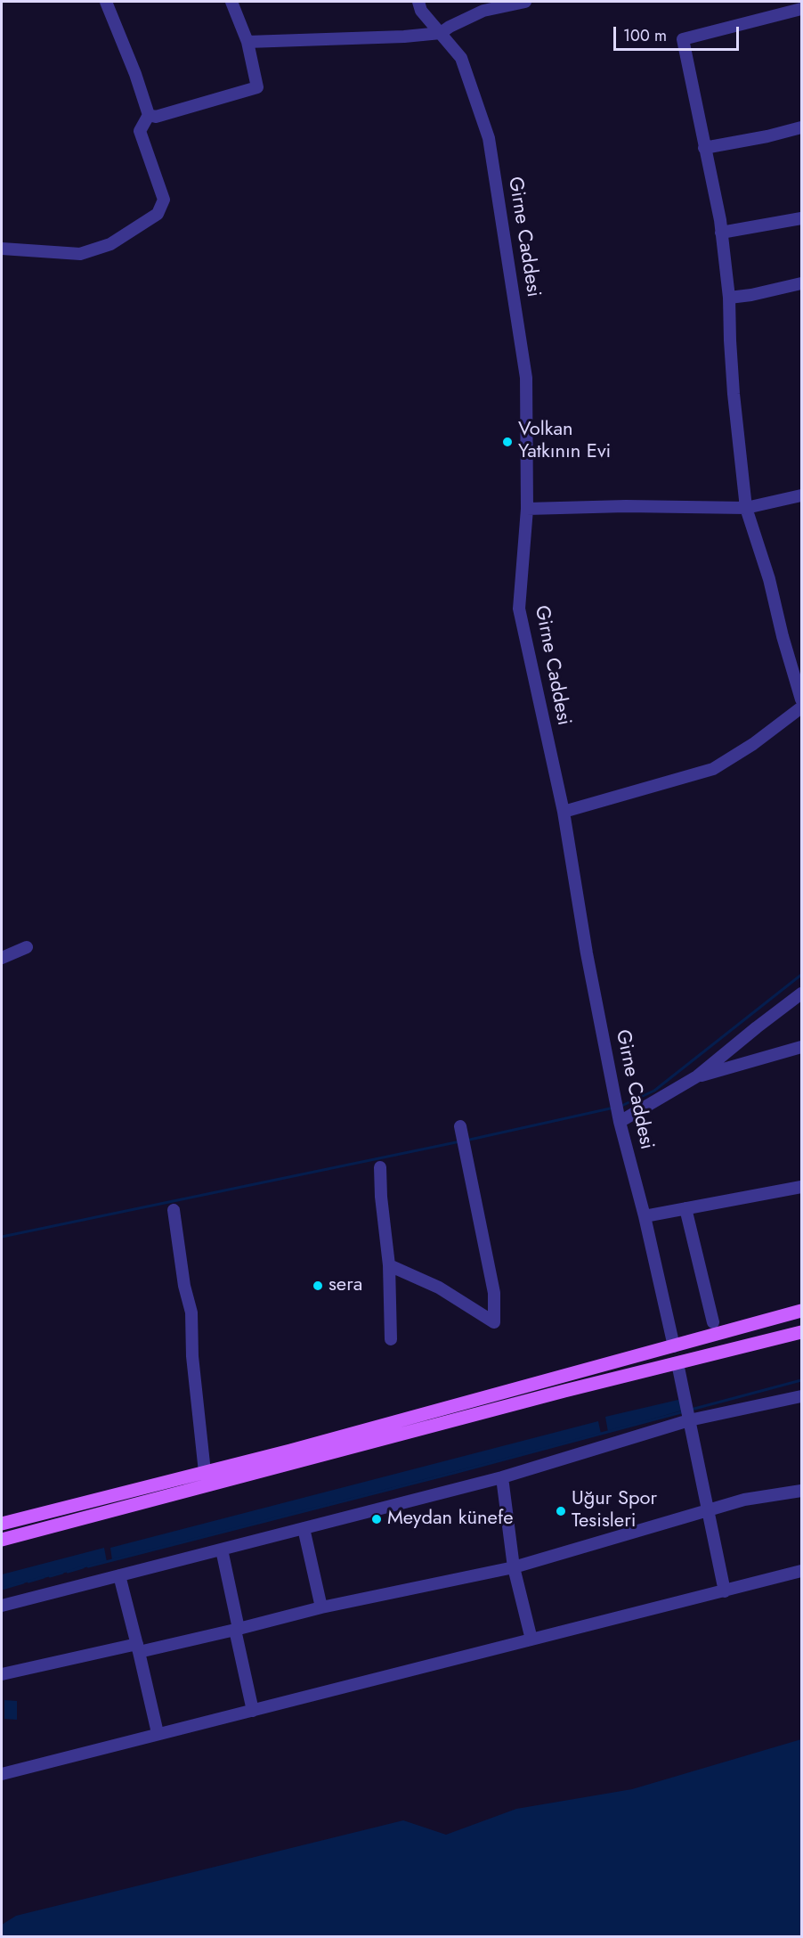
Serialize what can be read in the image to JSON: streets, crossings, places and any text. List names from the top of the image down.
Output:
{
  "streets": {
    "street": ["Girne Caddesi"]
  },
  "places": [
    "Volkan Yatkının Evi",
    "sera",
    "Uğur Spor Tesisleri",
    "Meydan künefe"
  ],
  "scale_bar": "100 m"
}
